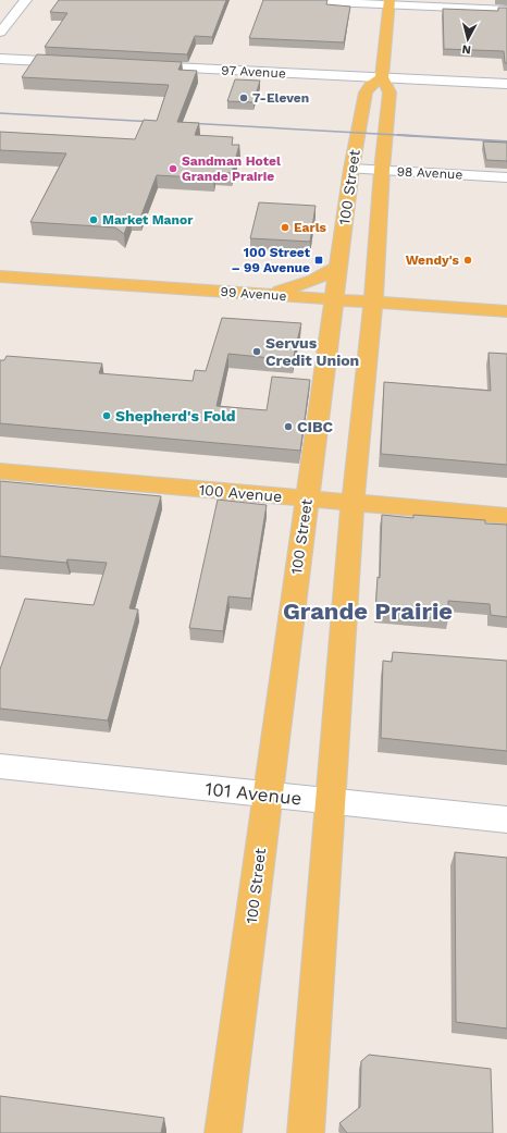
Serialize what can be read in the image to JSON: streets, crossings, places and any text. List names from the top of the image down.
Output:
{
  "streets": {
    "main road": ["100 Street", "99 Avenue", "100 Avenue"],
    "street": ["97 Avenue", "98 Avenue", "101 Avenue"]
  },
  "crossings": [
    ["97 Avenue", "100 Street"],
    ["98 Avenue", "100 Street"],
    ["100 Street", "99 Avenue"],
    ["100 Street", "100 Avenue"],
    ["100 Street", "101 Avenue"]
  ],
  "districts": ["Grande Prairie"],
  "places": {
    "other": [
      "7-Eleven",
      "Sandman Hotel Grande Prairie",
      "Market Manor",
      "Earls",
      "Wendy's",
      "Servus Credit Union",
      "Shepherd's Fold",
      "CIBC"
    ],
    "transit": ["100 Street – 99 Avenue"]
  },
  "north": "bottom"
}
